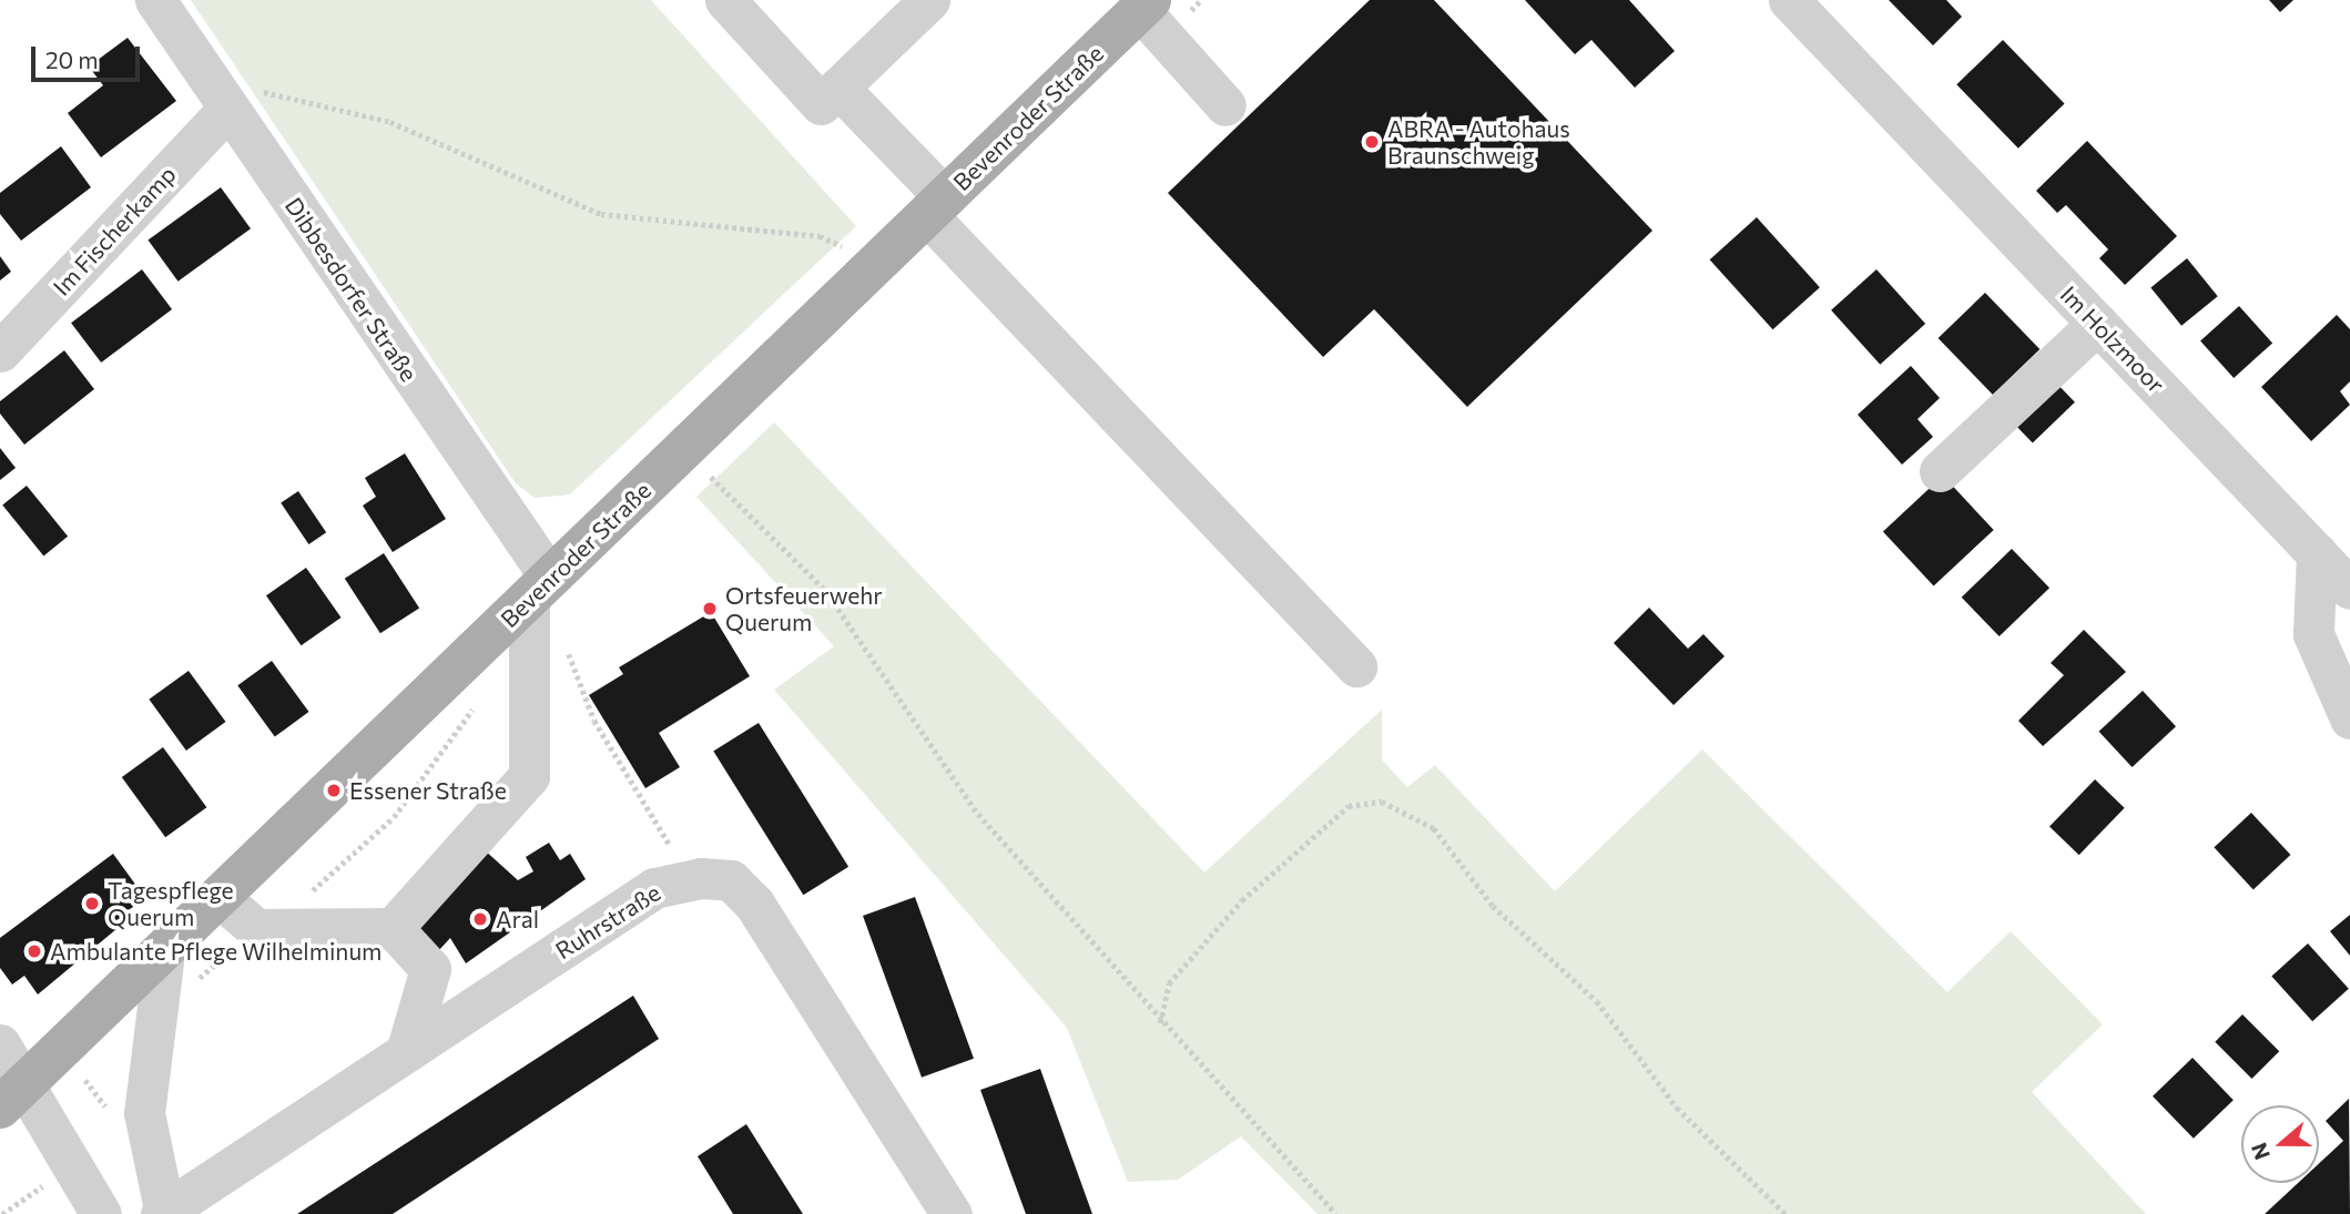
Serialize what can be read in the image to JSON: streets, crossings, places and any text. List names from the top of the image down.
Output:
{
  "streets": {
    "main road": ["Bevenroder Straße"],
    "street": [
      "Im Fischerkamp",
      "Dibbesdorfer Straße",
      "Im Holzmoor",
      "Ruhrstraße"
    ]
  },
  "crossings": [
    ["Bevenroder Straße", "Dibbesdorfer Straße"],
    ["Im Fischerkamp", "Dibbesdorfer Straße"]
  ],
  "places": [
    "ABRA - Autohaus Braunschweig",
    "Ortsfeuerwehr Querum",
    "Essener Straße",
    "Tagespflege Querum",
    "Aral",
    "Ambulante Pflege Wilhelminum"
  ],
  "scale_bar": "20 m",
  "north": "left"
}
